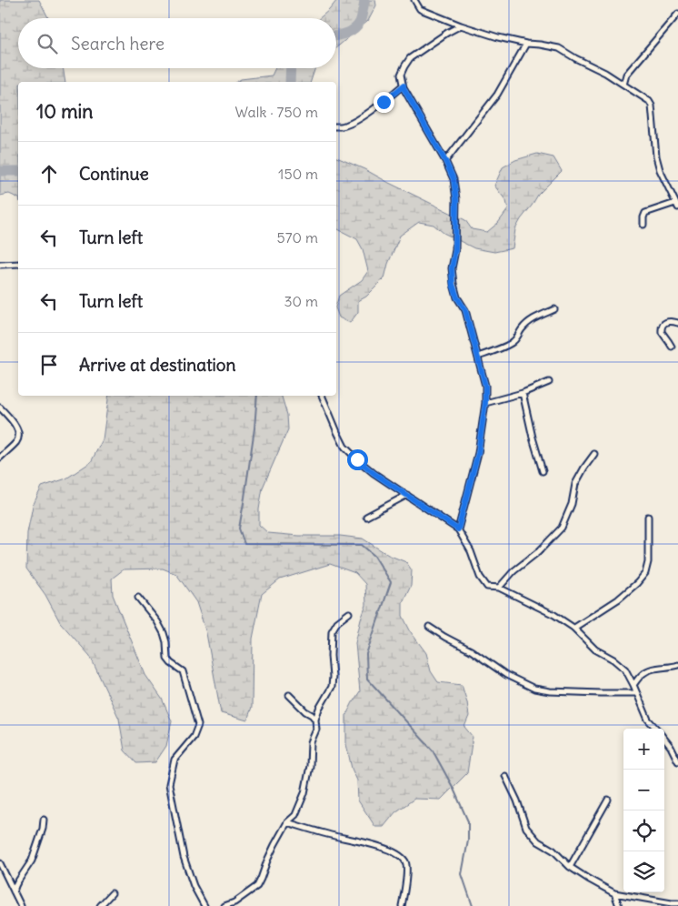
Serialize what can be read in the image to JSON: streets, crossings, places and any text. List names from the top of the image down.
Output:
{
  "page": {
    "search": "Search here",
    "heading": ["10 min", "Walk · 750 m"],
    "list": [
      ["Continue", "150 m"],
      ["Turn left", "570 m"],
      ["Turn left", "30 m"],
      "Arrive at destination"
    ],
    "map_buttons": ["+", "−"]
  }
}
